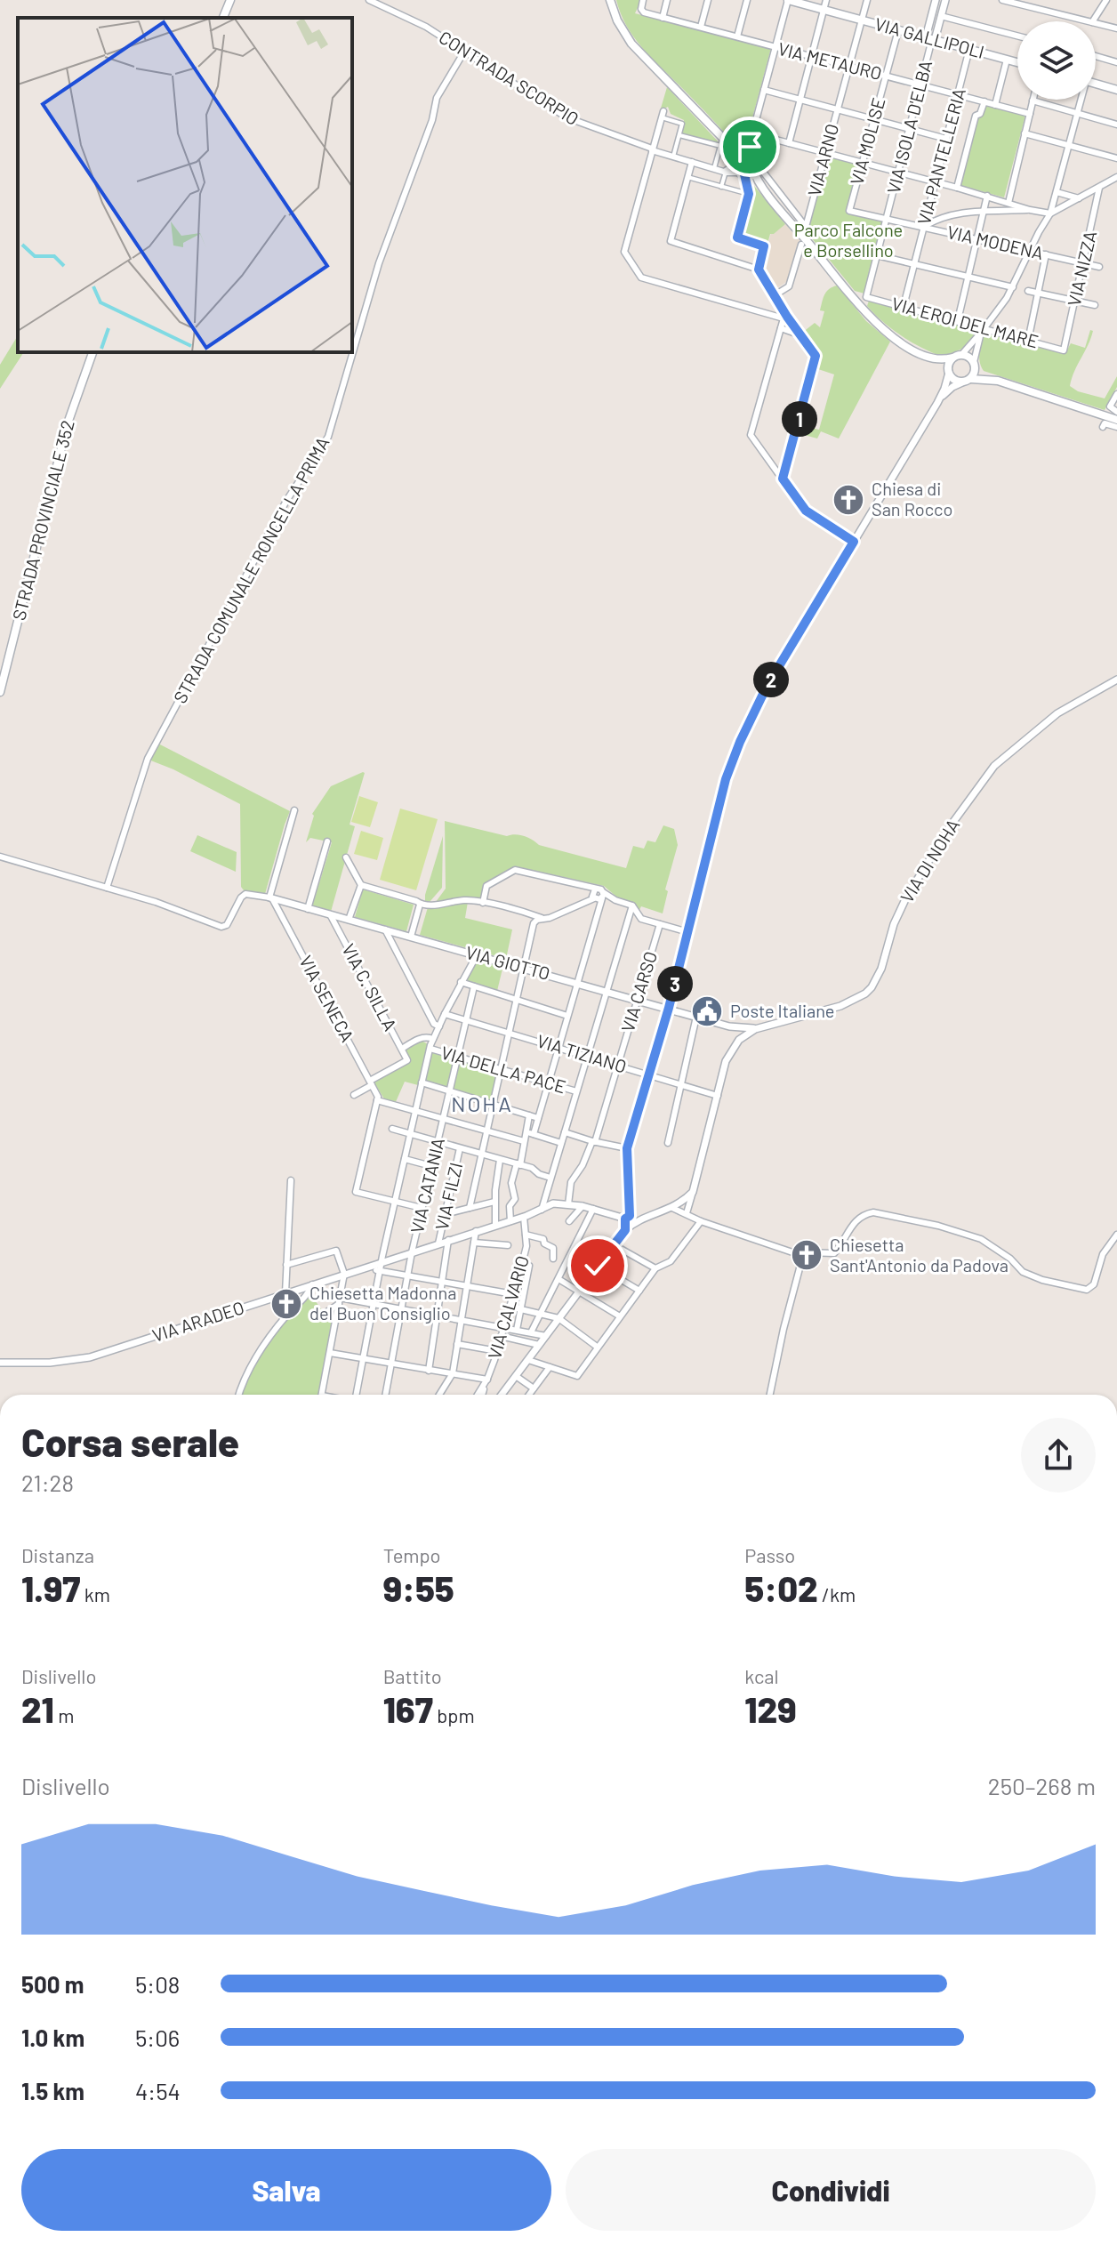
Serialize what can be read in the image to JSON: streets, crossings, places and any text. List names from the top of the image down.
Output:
{
  "streets": {
    "main road": ["VIA GALLIPOLI", "STRADA PROVINCIALE 352"],
    "street": [
      "VIA METAURO",
      "CONTRADA SCORPIO",
      "VIA ISOLA D'ELBA",
      "VIA MOLISE",
      "VIA PANTELLERIA",
      "VIA ARNO",
      "VIA MODENA",
      "VIA NIZZA",
      "VIA EROI DEL MARE",
      "STRADA COMUNALE RONCELLA PRIMA",
      "VIA DI NOHA",
      "VIA GIOTTO",
      "VIA C. SILLA",
      "VIA CARSO",
      "VIA SENECA",
      "VIA TIZIANO",
      "VIA DELLA PACE",
      "VIA CATANIA",
      "VIA FILZI",
      "VIA CALVARIO",
      "VIA ARADEO"
    ]
  },
  "crossings": [
    ["VIA GALLIPOLI", "VIA ISOLA D'ELBA"],
    ["VIA GALLIPOLI", "VIA MOLISE"],
    ["VIA GALLIPOLI", "VIA PANTELLERIA"],
    ["VIA GALLIPOLI", "VIA ARNO"],
    ["VIA METAURO", "VIA ISOLA D'ELBA"],
    ["VIA METAURO", "VIA MOLISE"],
    ["VIA METAURO", "VIA PANTELLERIA"],
    ["VIA METAURO", "VIA ARNO"],
    ["CONTRADA SCORPIO", "STRADA COMUNALE RONCELLA PRIMA"],
    ["VIA ISOLA D'ELBA", "VIA MODENA"],
    ["VIA ISOLA D'ELBA", "VIA EROI DEL MARE"],
    ["VIA MOLISE", "VIA MODENA"],
    ["VIA PANTELLERIA", "VIA MODENA"],
    ["VIA PANTELLERIA", "VIA EROI DEL MARE"],
    ["VIA MODENA", "VIA NIZZA"],
    ["VIA NIZZA", "VIA EROI DEL MARE"],
    ["VIA DI NOHA", "VIA GIOTTO"],
    ["VIA GIOTTO", "VIA C. SILLA"],
    ["VIA GIOTTO", "VIA CARSO"],
    ["VIA GIOTTO", "VIA SENECA"],
    ["VIA C. SILLA", "VIA SENECA"],
    ["VIA CARSO", "VIA TIZIANO"],
    ["VIA CARSO", "VIA ARADEO"],
    ["VIA TIZIANO", "VIA CATANIA"],
    ["VIA DELLA PACE", "VIA CATANIA"],
    ["VIA CATANIA", "VIA ARADEO"],
    ["VIA FILZI", "VIA ARADEO"],
    ["VIA CALVARIO", "VIA ARADEO"]
  ],
  "districts": ["NOHA"],
  "parks": ["Parco Falcone e Borsellino"],
  "places": {
    "church": ["Chiesa di San Rocco", "Chiesetta Sant'Antonio da Padova", "Chiesetta Madonna del Buon Consiglio"],
    "public building": ["Poste Italiane"]
  },
  "page": {
    "pins": ["1", "2", "3"],
    "heading": ["Corsa serale", "21:28"],
    "stats": [
      ["Distanza", "1.97 km"],
      ["Tempo", "9:55"],
      ["Passo", "5:02 /km"],
      ["Dislivello", "21 m"],
      ["Battito", "167 bpm"],
      ["kcal", "129"]
    ],
    "chart": ["Dislivello", "250–268 m"],
    "list": [
      {
        "name": "500 m",
        "note": "5:08"
      },
      {
        "name": "1.0 km",
        "note": "5:06"
      },
      {
        "name": "1.5 km",
        "note": "4:54"
      }
    ],
    "buttons": ["Salva", "Condividi"]
  }
}
